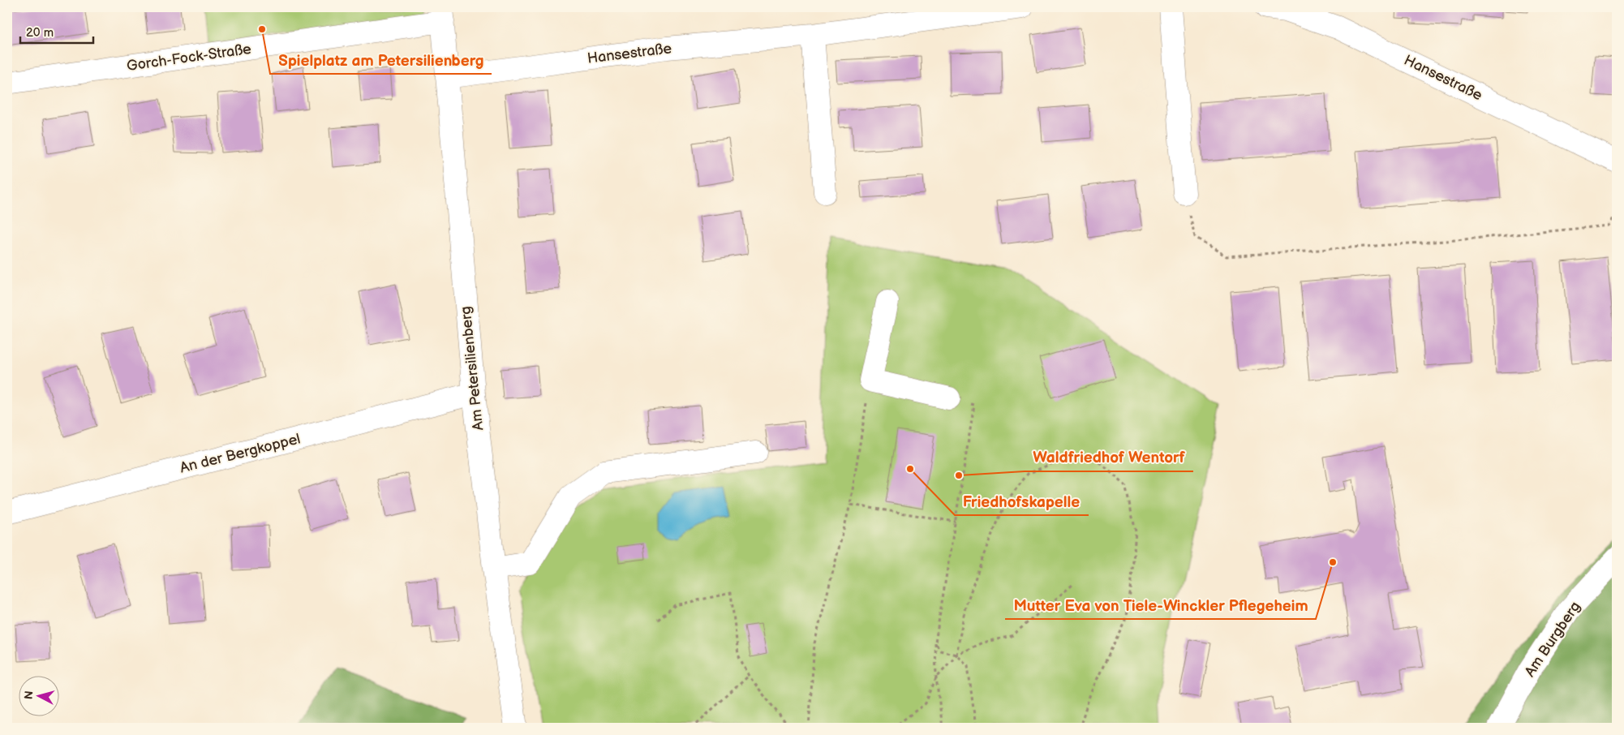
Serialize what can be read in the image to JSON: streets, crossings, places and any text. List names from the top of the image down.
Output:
{
  "streets": {
    "street": [
      "Hansestraße",
      "Gorch-Fock-Straße",
      "Am Petersilienberg",
      "An der Bergkoppel",
      "Am Burgberg"
    ]
  },
  "crossings": [
    ["Hansestraße", "Am Petersilienberg"],
    ["Gorch-Fock-Straße", "Am Petersilienberg"],
    ["Am Petersilienberg", "An der Bergkoppel"]
  ],
  "places": [
    "Spielplatz am Petersilienberg",
    "Friedhofskapelle",
    "Waldfriedhof Wentorf",
    "Mutter Eva von Tiele-Winckler Pflegeheim"
  ],
  "scale_bar": "20 m",
  "north": "left"
}
